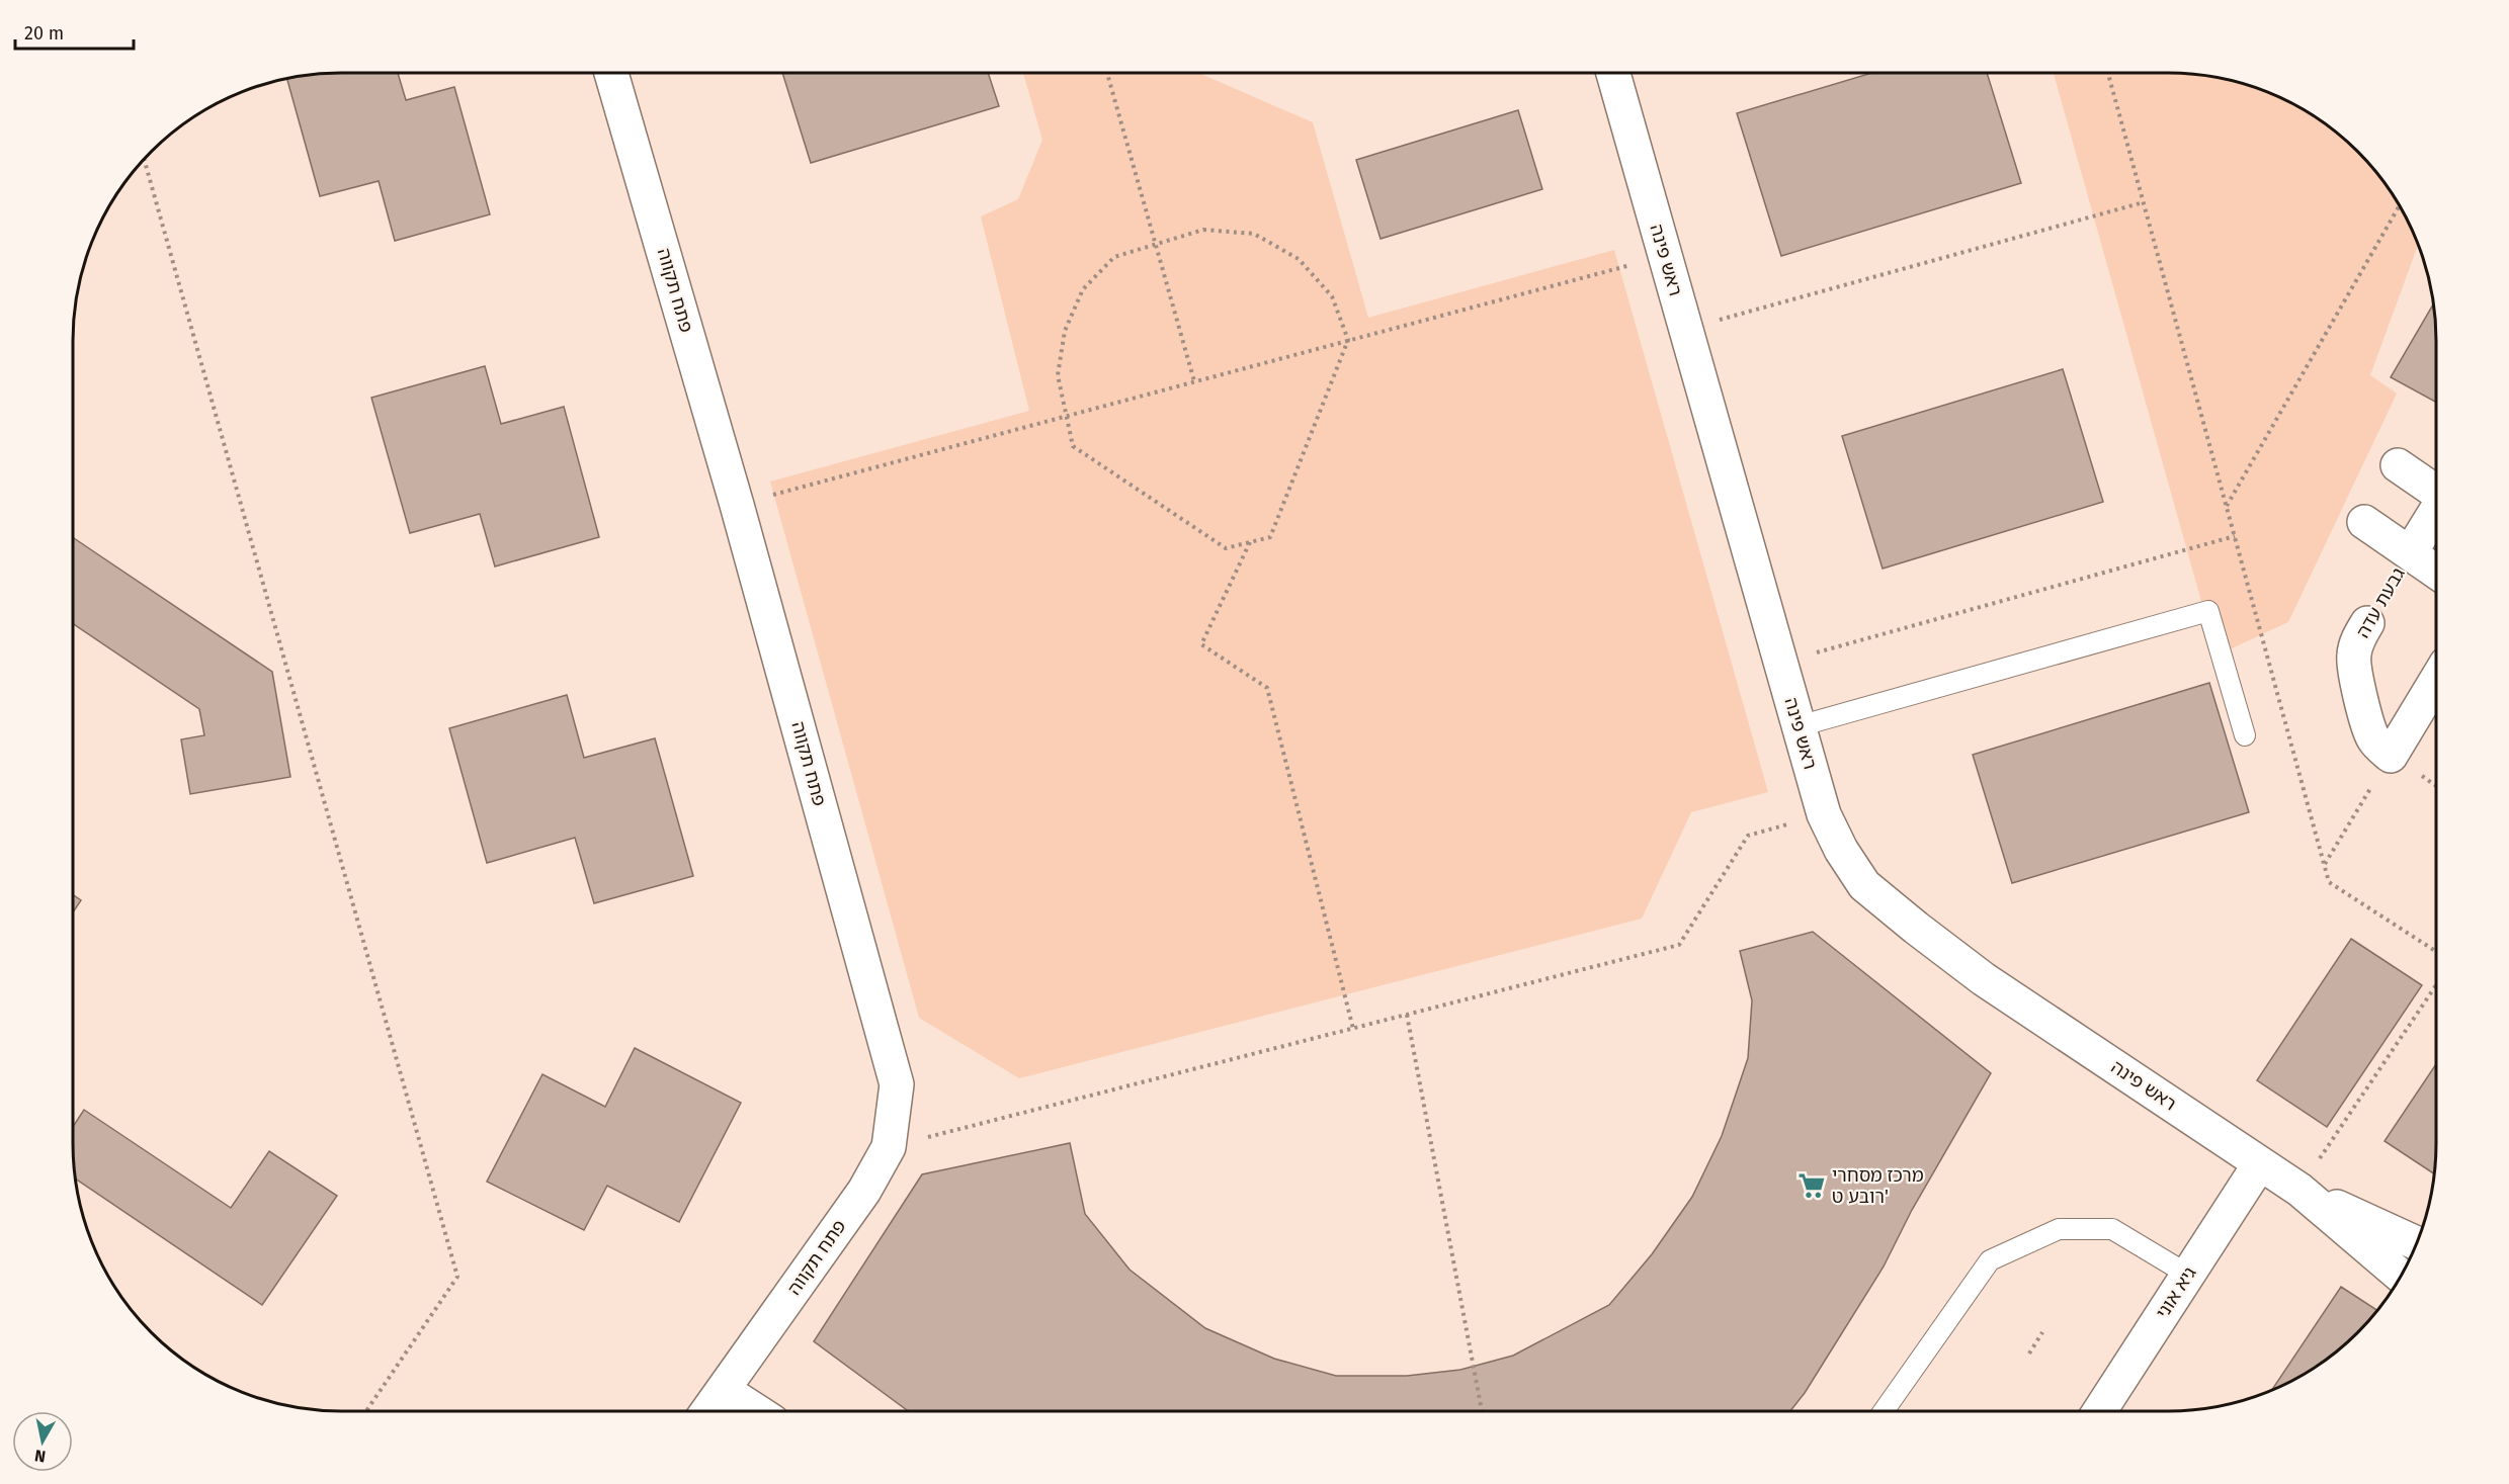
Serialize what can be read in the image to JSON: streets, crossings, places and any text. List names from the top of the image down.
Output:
{
  "streets": {
    "street": [
      "ראש פינה",
      "פתח תקווה",
      "גבעת עדה",
      "גיא אוני"
    ]
  },
  "crossings": [
    ["ראש פינה", "גיא אוני"]
  ],
  "places": {
    "supermarket": ["מרכז מסחרי רובע ט'"]
  },
  "scale_bar": "20 m",
  "north": "bottom"
}
